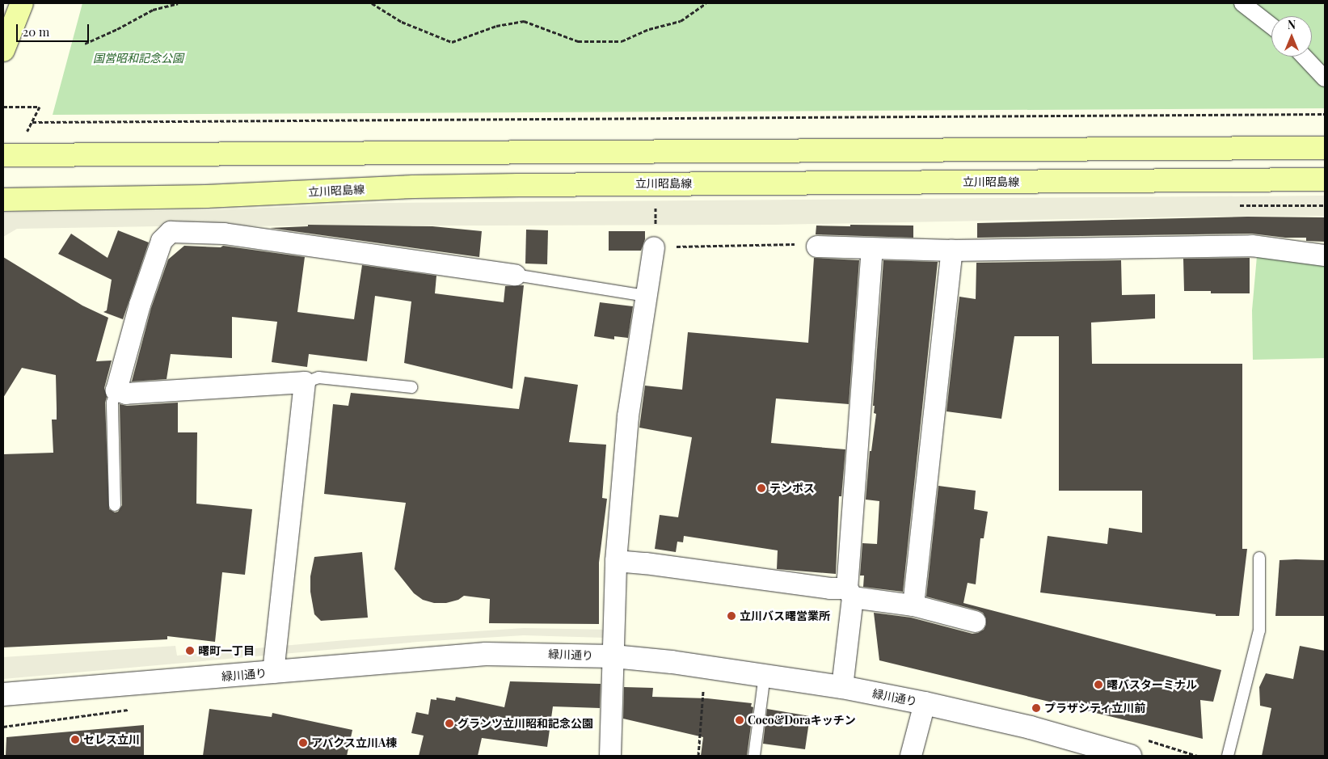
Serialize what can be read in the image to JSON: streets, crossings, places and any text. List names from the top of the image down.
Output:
{
  "streets": {
    "main road": ["立川昭島線"],
    "street": ["緑川通り"]
  },
  "parks": ["国営昭和記念公園"],
  "places": [
    "テンポス",
    "立川バス曙営業所",
    "曙町一丁目",
    "曙バスターミナル",
    "プラザシティ立川前",
    "Coco&Doraキッチン",
    "グランツ立川昭和記念公園",
    "セレス立川",
    "アバクス立川A棟"
  ],
  "scale_bar": "20 m",
  "north": "top"
}
